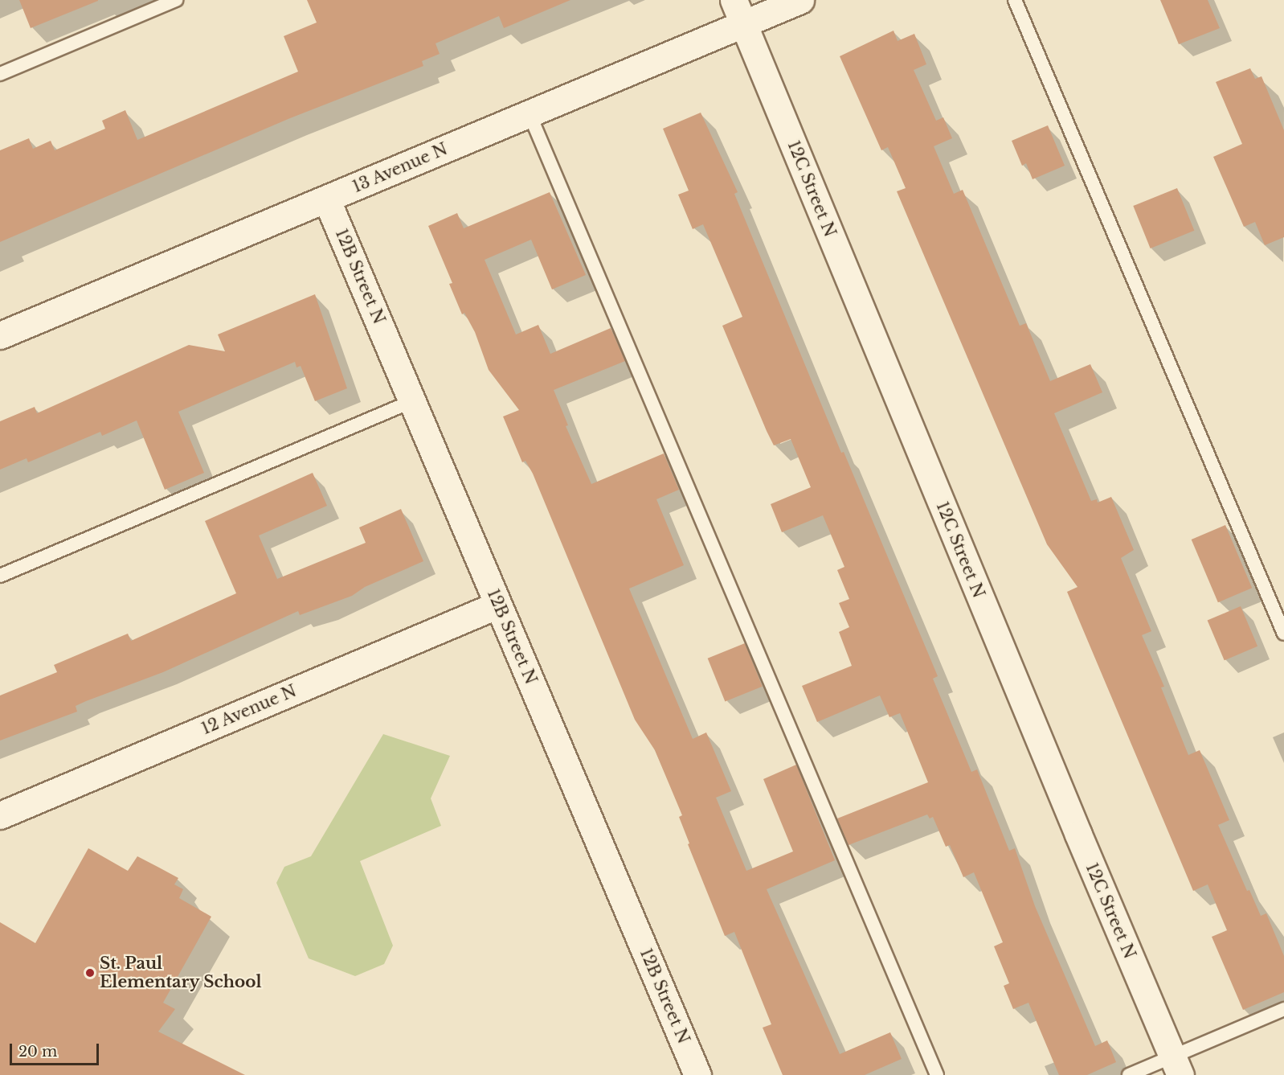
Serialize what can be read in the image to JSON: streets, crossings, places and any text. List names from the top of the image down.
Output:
{
  "streets": {
    "street": [
      "13 Avenue N",
      "12C Street N",
      "12B Street N",
      "12 Avenue N"
    ]
  },
  "crossings": [
    ["13 Avenue N", "12C Street N"],
    ["13 Avenue N", "12B Street N"],
    ["12B Street N", "12 Avenue N"]
  ],
  "places": ["St. Paul Elementary School"],
  "scale_bar": "20 m"
}
